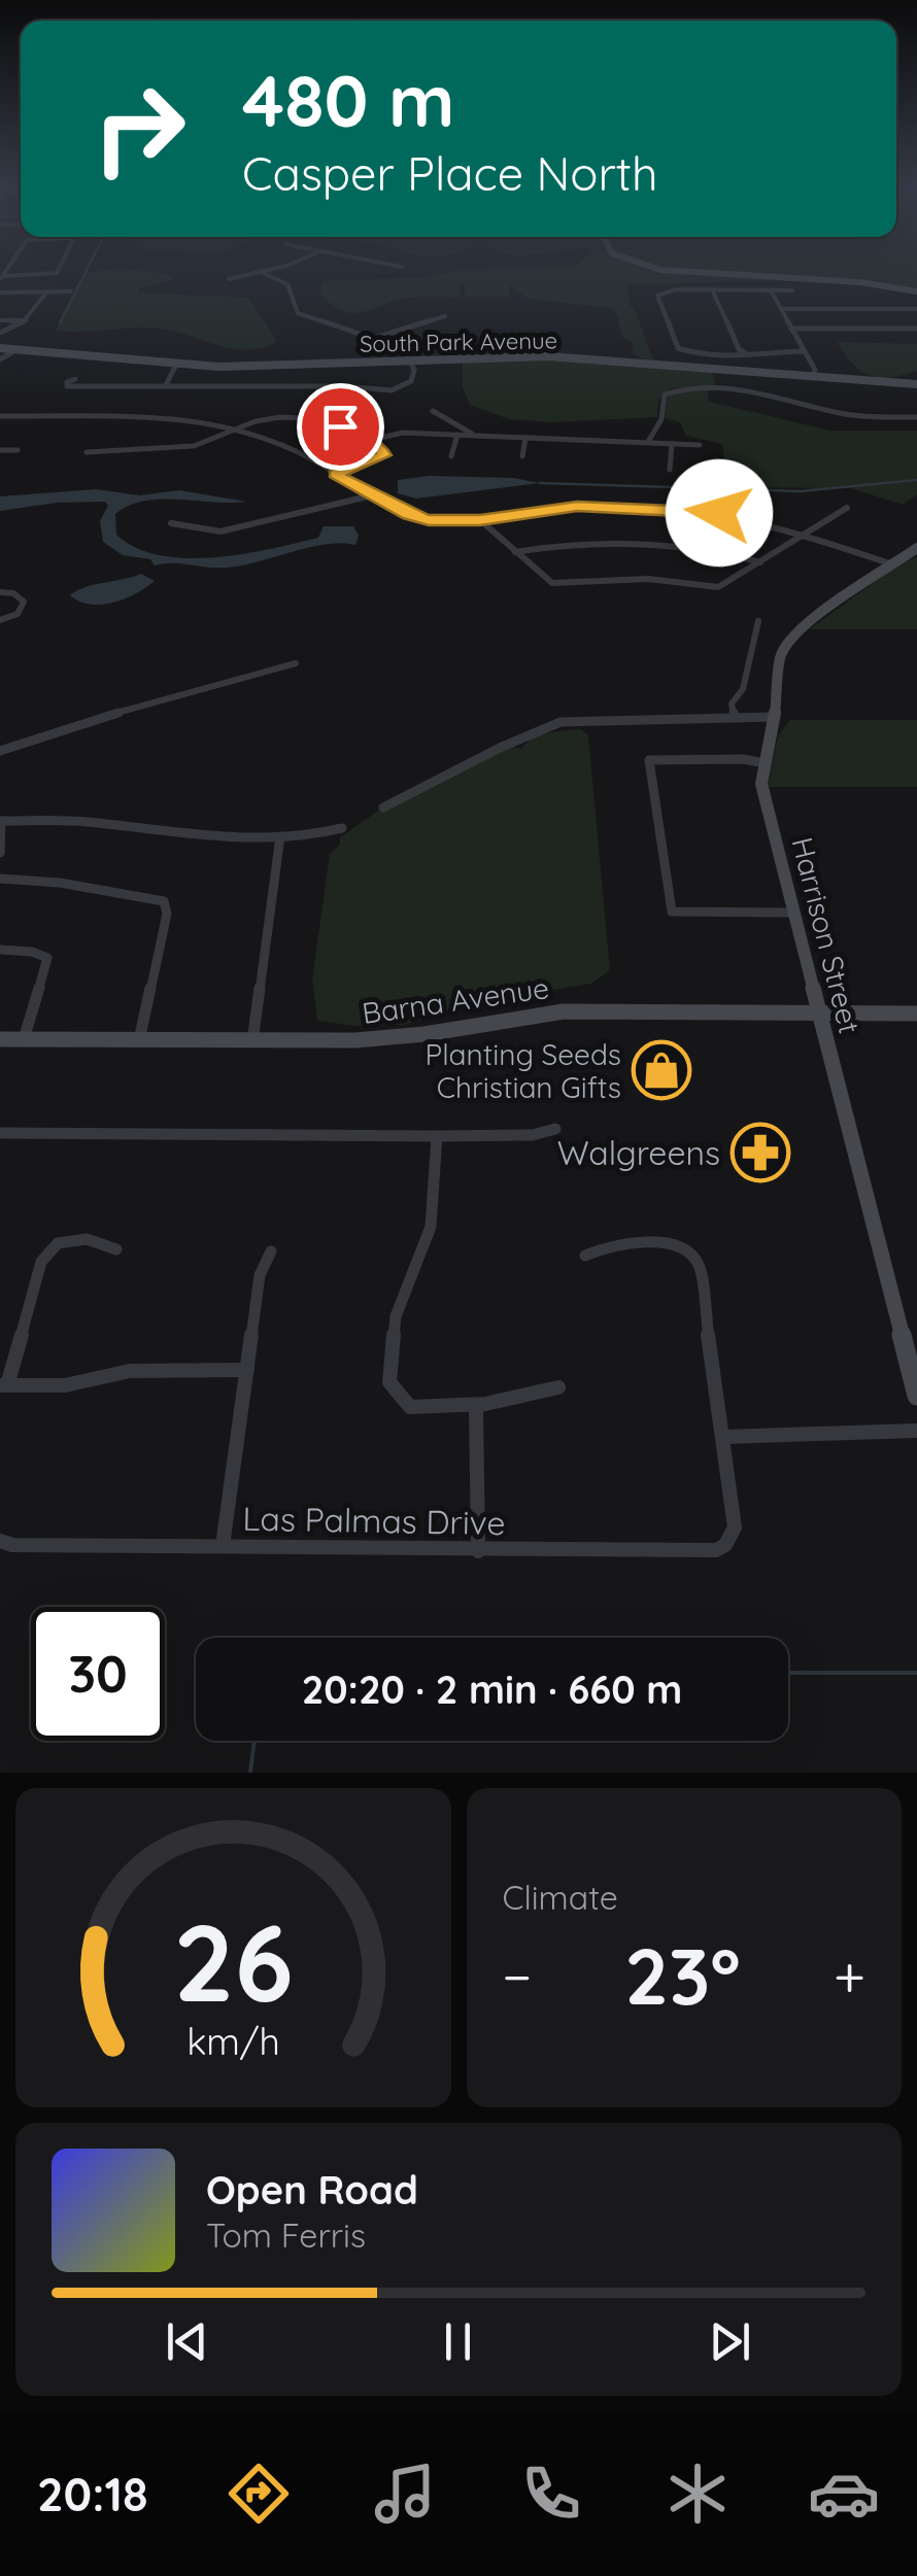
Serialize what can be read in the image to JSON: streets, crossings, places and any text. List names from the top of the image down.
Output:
{
  "streets": {
    "street": [
      "South Park Avenue",
      "Harrison Street",
      "Barna Avenue",
      "Las Palmas Drive"
    ]
  },
  "crossings": [
    ["Harrison Street", "Barna Avenue"]
  ],
  "places": {
    "shop": ["Planting Seeds Christian Gifts"],
    "pharmacy": ["Walgreens"]
  },
  "page": {
    "turn": ["480 m", "Casper Place North"],
    "limit": "30",
    "trip": "20:20 · 2 min · 660 m",
    "tile": "Climate",
    "heat": ["−", "23°", "+"],
    "song": ["Open Road", "Tom Ferris"],
    "tabs": "20:18",
    "gauge": ["26", "km/h"]
  }
}
